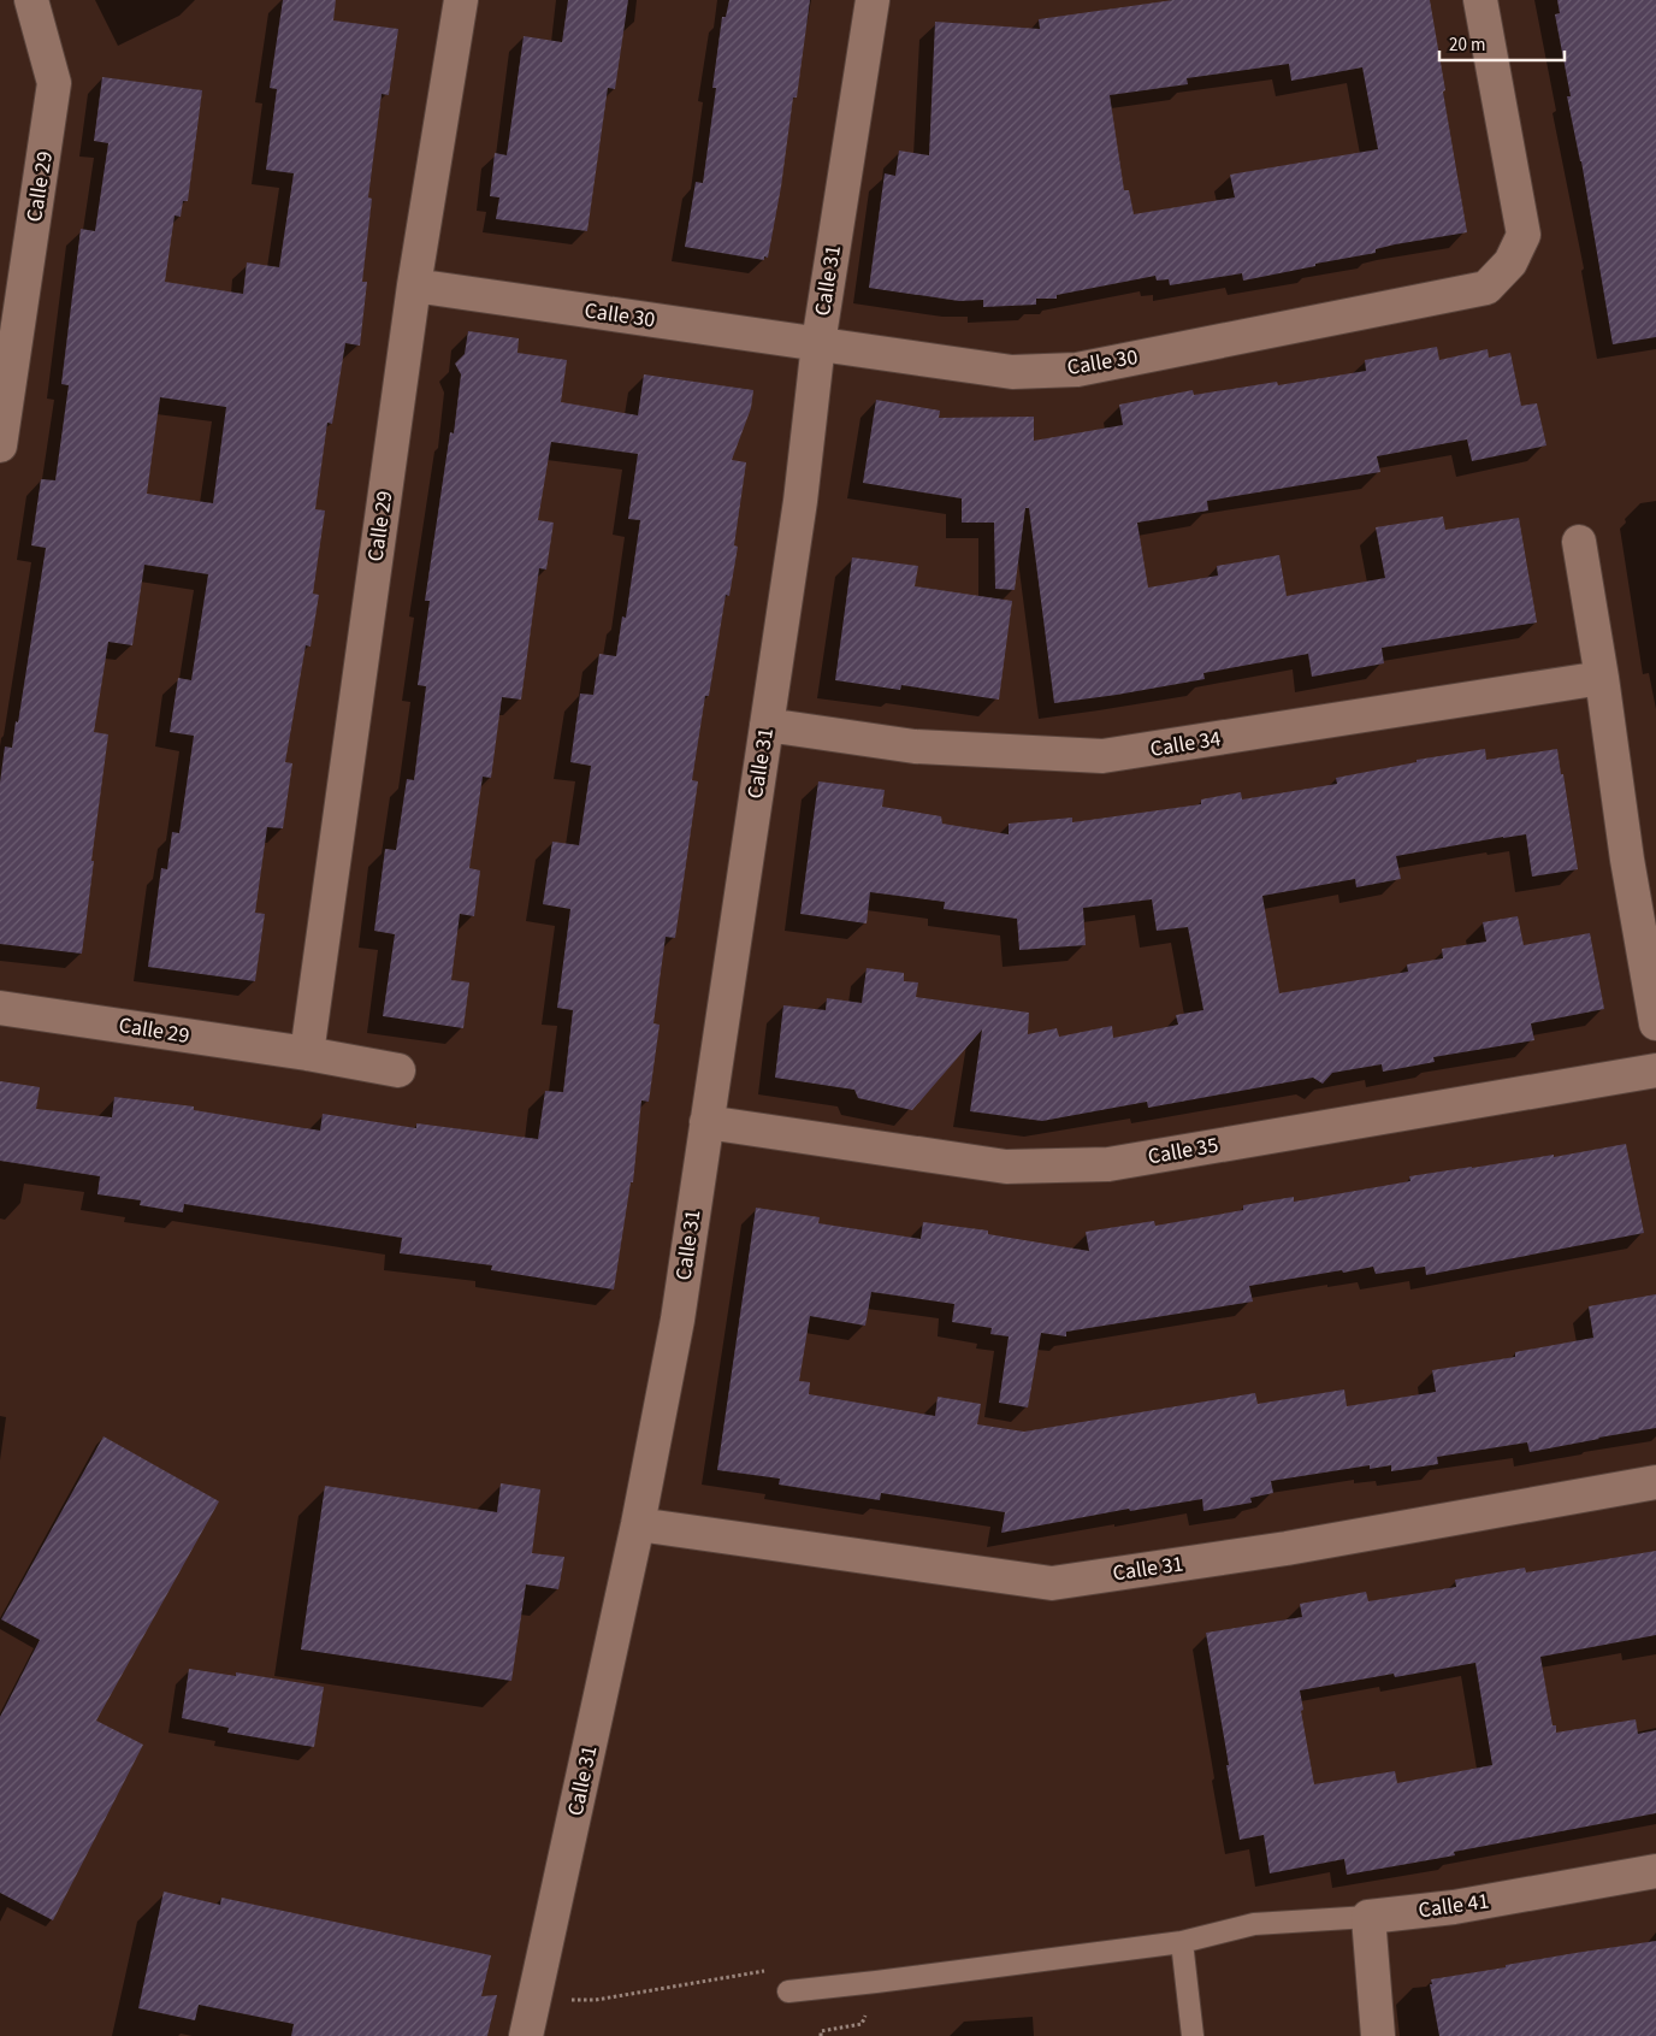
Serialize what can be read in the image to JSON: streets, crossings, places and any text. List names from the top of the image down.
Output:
{
  "streets": {
    "street": [
      "Calle 29",
      "Calle 31",
      "Calle 30",
      "Calle 34",
      "Calle 35",
      "Calle 41"
    ]
  },
  "crossings": [
    ["Calle 29", "Calle 30"],
    ["Calle 31", "Calle 30"],
    ["Calle 31", "Calle 34"],
    ["Calle 31", "Calle 35"]
  ],
  "scale_bar": "20 m"
}
